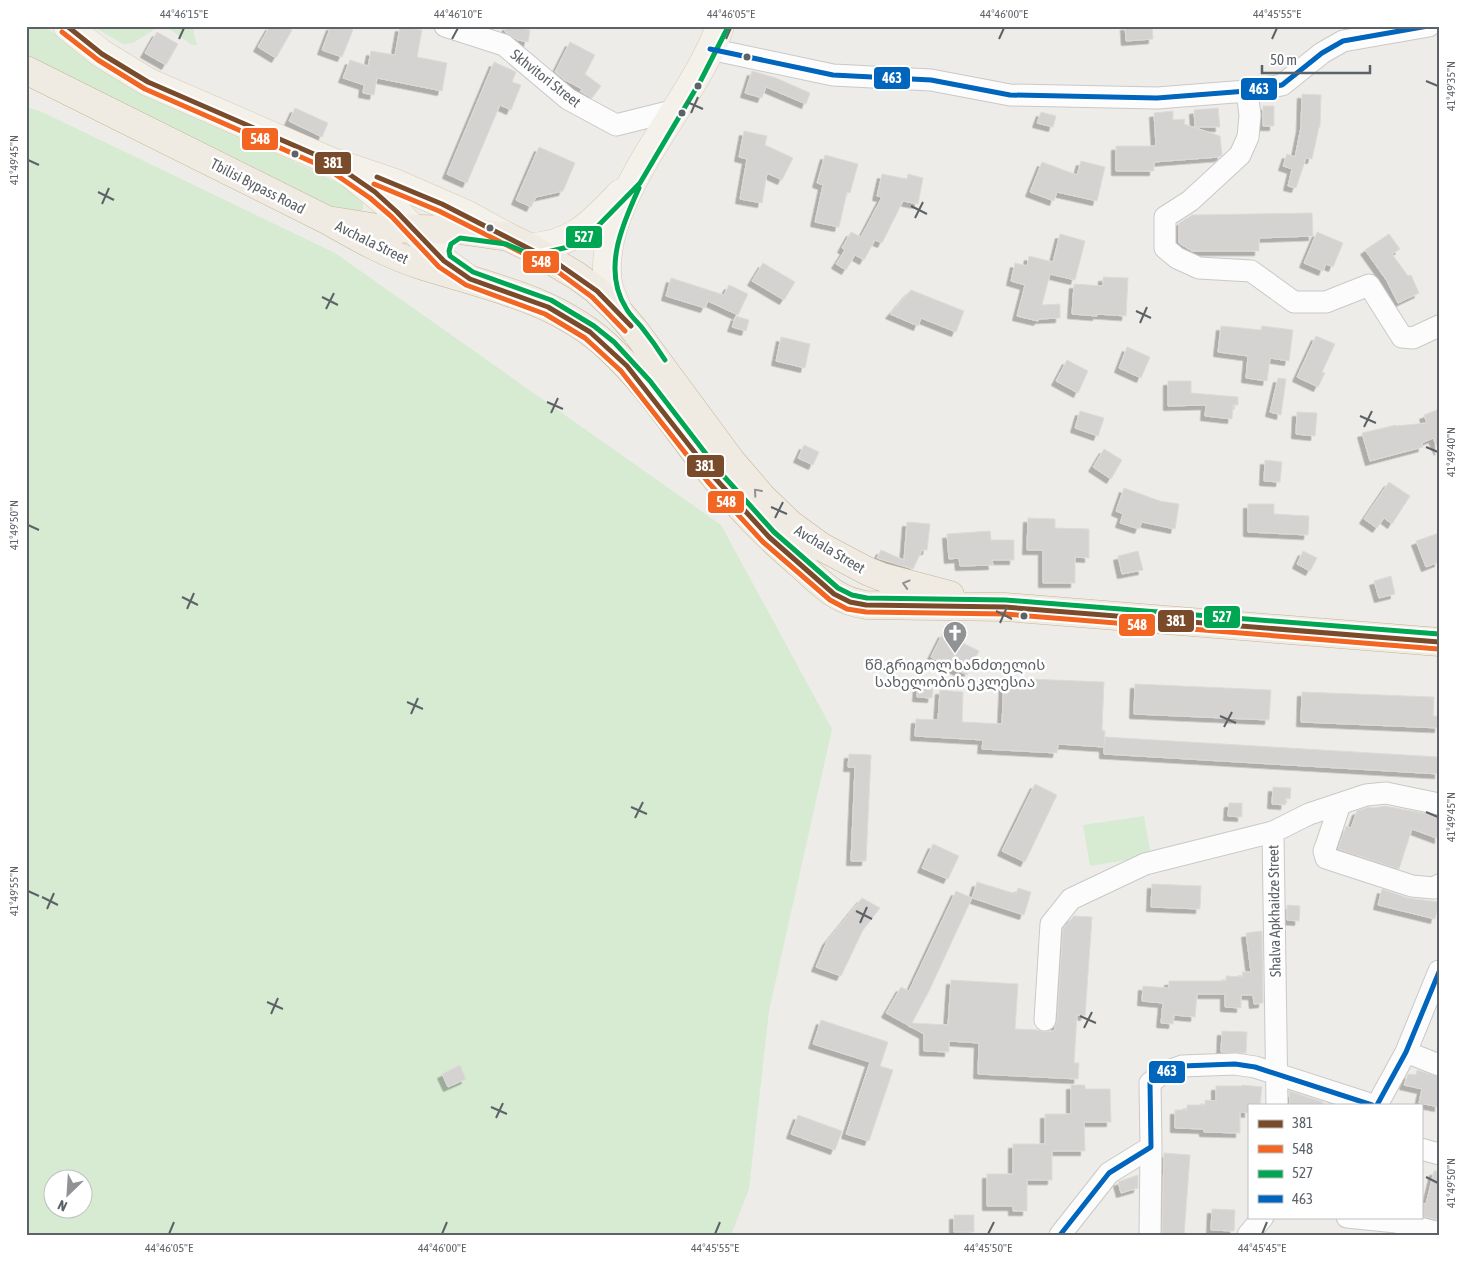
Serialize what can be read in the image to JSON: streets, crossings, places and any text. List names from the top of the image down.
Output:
{
  "streets": {
    "highway": ["Tbilisi Bypass Road", "Avchala Street"],
    "street": ["Skhvitori Street", "Shalva Apkhaidze Street"]
  },
  "crossings": [
    ["Tbilisi Bypass Road", "Avchala Street"]
  ],
  "places": {
    "church": ["წმ.გრიგოლ ხანძთელის სახელობის ეკლესია"]
  },
  "lines": [
    "transit line 381",
    "transit line 463",
    "transit line 527",
    "transit line 548"
  ],
  "legend": [
    "381",
    "548",
    "527",
    "463"
  ],
  "scale_bar": "50 m",
  "north": "bottom left",
  "coordinates": [
    "44°46'15\"E",
    "44°46'10\"E",
    "44°46'05\"E",
    "44°46'00\"E",
    "44°45'55\"E",
    "41°49'35\"N",
    "41°49'45\"N",
    "41°49'40\"N",
    "41°49'50\"N",
    "41°49'55\"N",
    "44°45'50\"E",
    "44°45'45\"E"
  ]
}
